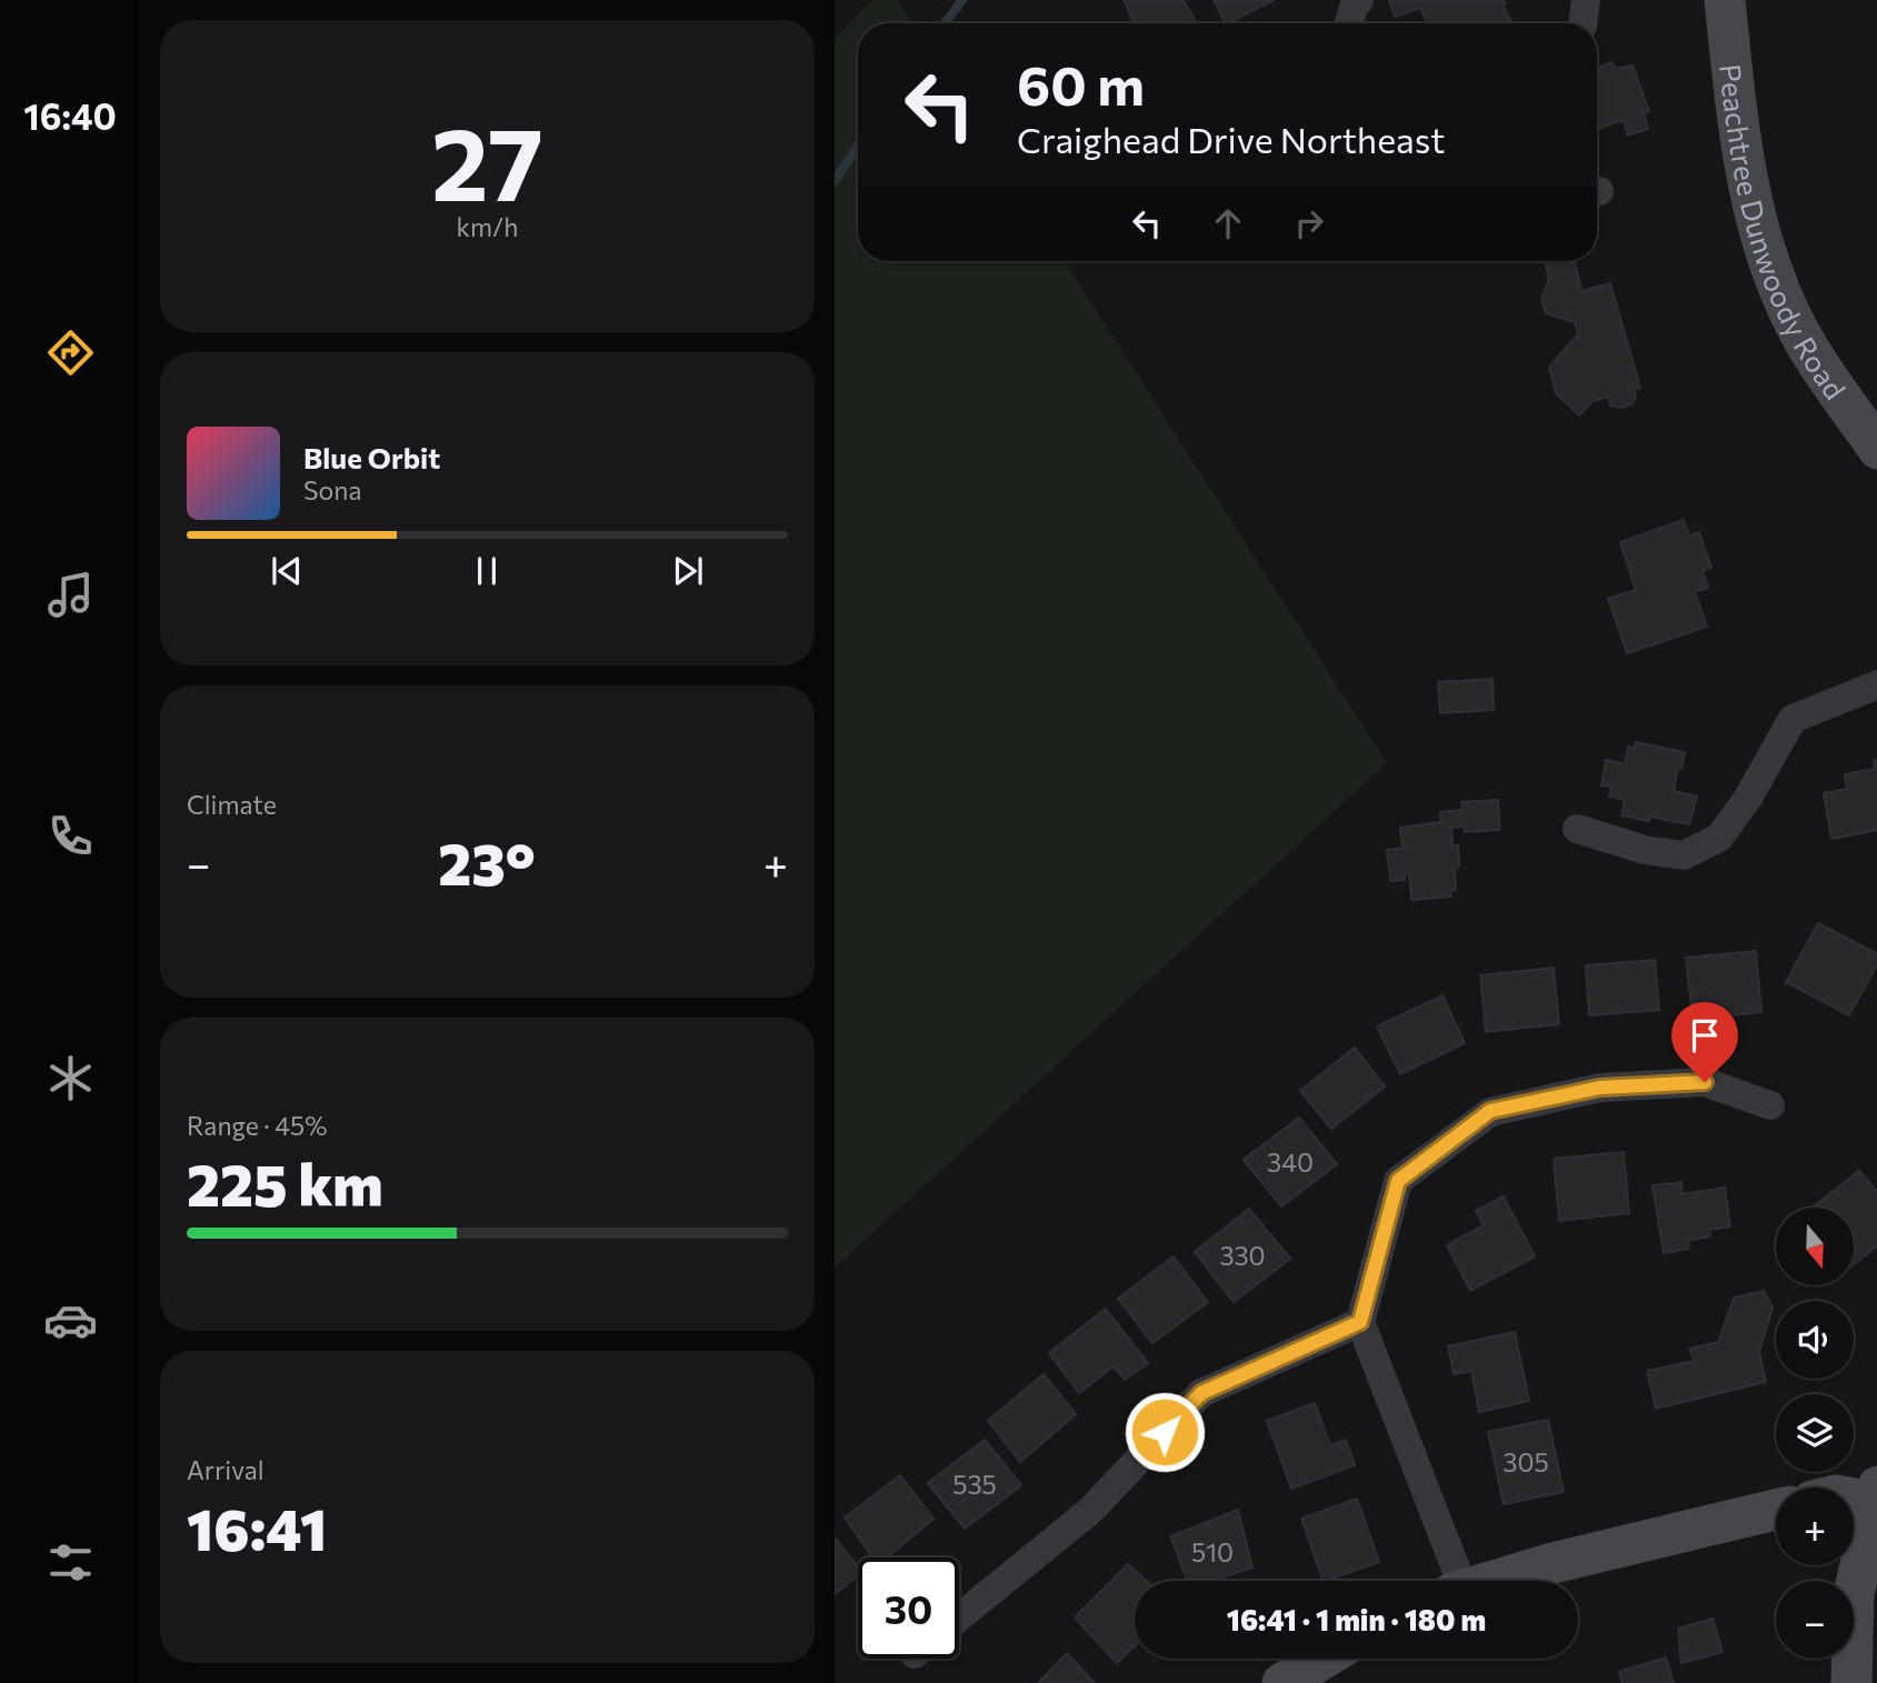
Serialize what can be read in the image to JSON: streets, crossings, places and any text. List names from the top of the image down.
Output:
{
  "streets": {
    "main road": ["Peachtree Dunwoody Road"]
  },
  "house_numbers": [
    "340",
    "330",
    "305",
    "535",
    "510"
  ],
  "north": "bottom",
  "page": {
    "tabs": "16:40",
    "tile": [
      ["27", "km/h"],
      "Climate",
      ["Range · 45%", "225 km"],
      ["Arrival", "16:41"]
    ],
    "turn": ["60 m", "Craighead Drive Northeast"],
    "song": ["Blue Orbit", "Sona"],
    "heat": ["−", "23°", "+"],
    "map_buttons": ["+", "−"],
    "limit": "30",
    "trip": "16:41 · 1 min · 180 m"
  }
}
